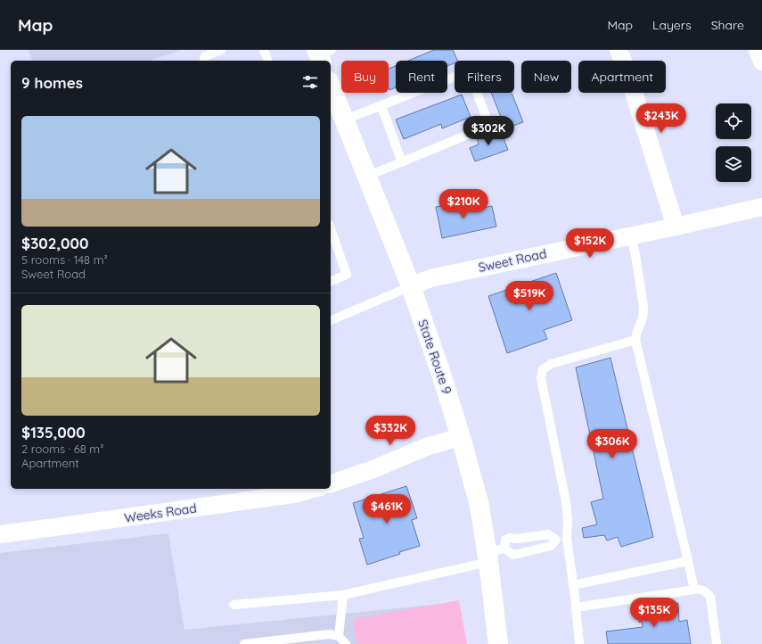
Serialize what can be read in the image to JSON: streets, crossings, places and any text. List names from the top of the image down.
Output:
{
  "streets": {
    "main road": ["State Route 9"],
    "street": ["Sweet Road", "Weeks Road"]
  },
  "crossings": [
    ["Sweet Road", "State Route 9"]
  ],
  "page": {
    "header": "Map",
    "nav": ["Map", "Layers", "Share"],
    "chip": [
      "Buy",
      "Rent",
      "Filters",
      "New",
      "Apartment"
    ],
    "heading": "9 homes",
    "price": [
      "$243K",
      "$302K",
      "$210K",
      "$152K",
      "$519K",
      "$332K",
      "$306K",
      "$461K",
      "$135K"
    ],
    "list": [
      {
        "name": "$302,000",
        "note": "5 rooms · 148 m² · Sweet Road"
      },
      {
        "name": "$135,000",
        "note": "2 rooms · 68 m² · Apartment"
      }
    ]
  }
}
